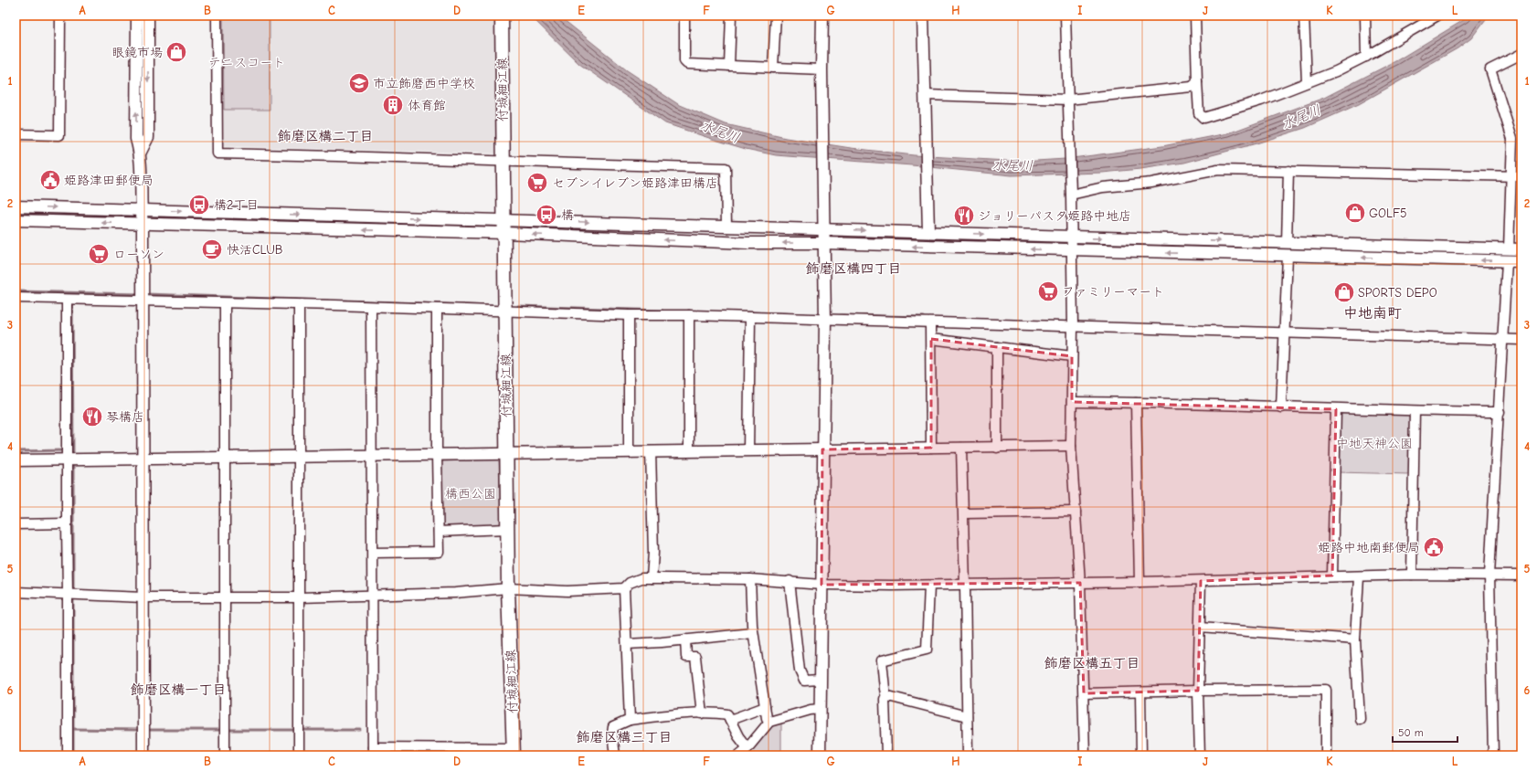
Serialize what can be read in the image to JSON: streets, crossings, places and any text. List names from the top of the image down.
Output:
{
  "streets": {
    "main road": ["付城細江線"]
  },
  "districts": [
    "飾磨区構二丁目",
    "飾磨区構四丁目",
    "中地南町",
    "飾磨区構五丁目",
    "飾磨区構一丁目",
    "飾磨区構三丁目"
  ],
  "water": ["水尾川"],
  "parks": ["テニスコート", "中地天神公園", "構西公園"],
  "places": {
    "shop": ["眼鏡市場", "GOLF5", "SPORTS DEPO"],
    "school or university": ["市立飾磨西中学校"],
    "building": ["体育館"],
    "public building": ["姫路津田郵便局", "姫路中地南郵便局"],
    "supermarket": ["セブンイレブン姫路津田構店", "ローソン", "ファミリーマート"],
    "bus stop": ["構2丁目", "構"],
    "restaurant": ["ジョリーパスタ姫路中地店", "琴構店"],
    "cafe": ["快活CLUB"]
  },
  "scale_bar": "50 m",
  "grid": {
    "columns": [
      "A",
      "B",
      "C",
      "D",
      "E",
      "F",
      "G",
      "H",
      "I",
      "J",
      "K",
      "L"
    ],
    "rows": [
      "1",
      "2",
      "3",
      "4",
      "5",
      "6"
    ]
  }
}
